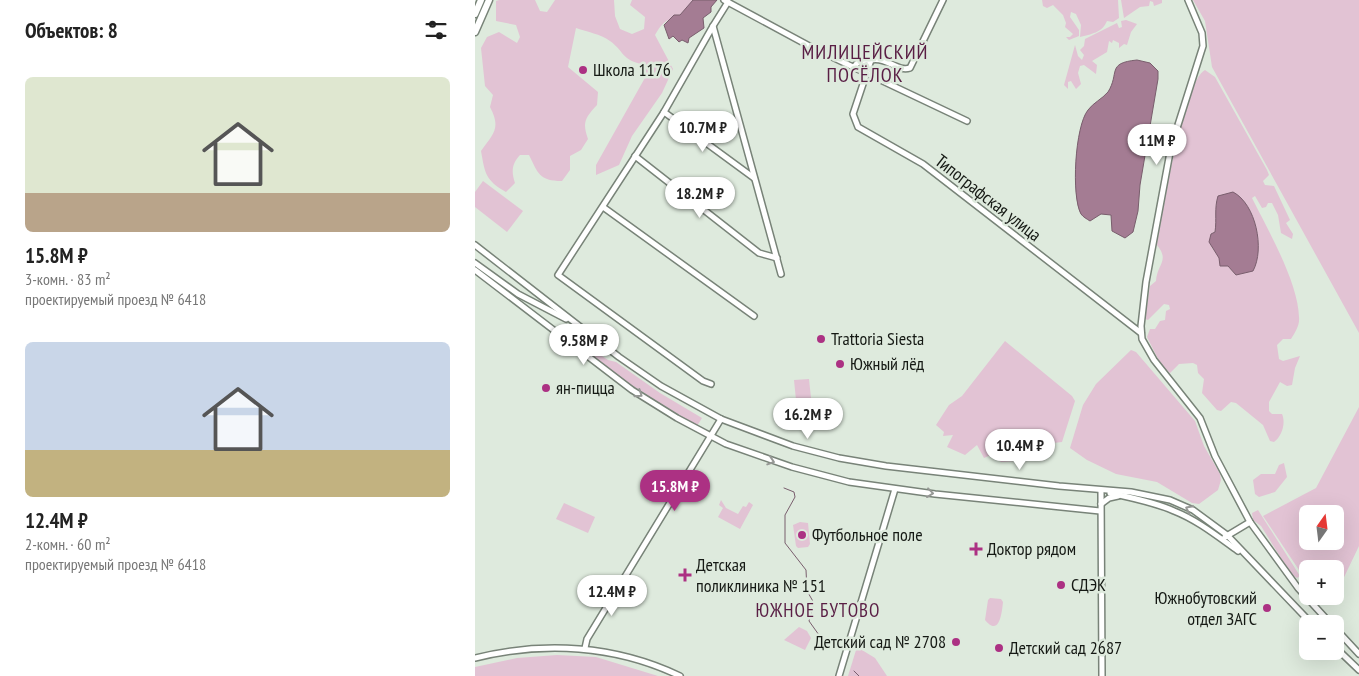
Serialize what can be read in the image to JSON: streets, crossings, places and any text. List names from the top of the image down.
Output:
{
  "streets": {
    "street": ["Типографская улица"]
  },
  "districts": ["МИЛИЦЕЙСКИЙ ПОСЁЛОК", "ЮЖНОЕ БУТОВО"],
  "places": {
    "other": [
      "Школа 1176",
      "Trattoria Siesta",
      "Южный лёд",
      "ян-пицца",
      "Футбольное поле",
      "СДЭК",
      "Южнобутовский отдел ЗАГС",
      "Детский сад № 2708",
      "Детский сад 2687"
    ],
    "health": ["Доктор рядом", "Детская поликлиника № 151"]
  },
  "north": "top",
  "page": {
    "heading": "Объектов: 8",
    "list": [
      {
        "name": "15.8M ₽",
        "note": "3-комн. · 83 m² · проектируемый проезд № 6418"
      },
      {
        "name": "12.4M ₽",
        "note": "2-комн. · 60 m² · проектируемый проезд № 6418"
      }
    ],
    "price": [
      "10.7M ₽",
      "11M ₽",
      "18.2M ₽",
      "9.58M ₽",
      "16.2M ₽",
      "10.4M ₽",
      "15.8M ₽",
      "12.4M ₽"
    ],
    "map_buttons": ["+", "−"]
  }
}
